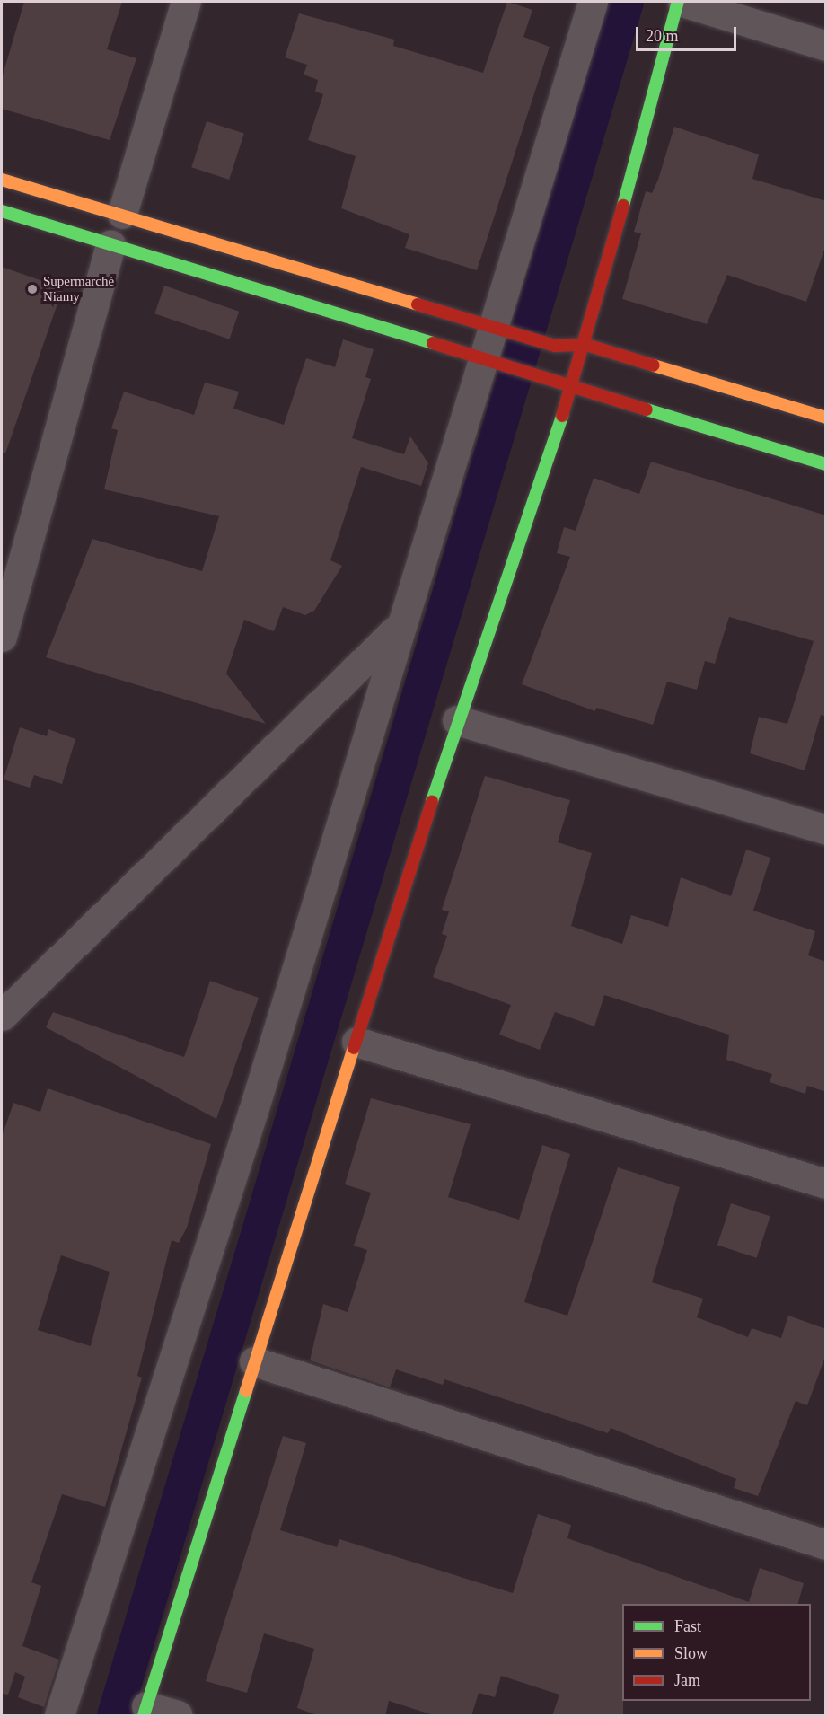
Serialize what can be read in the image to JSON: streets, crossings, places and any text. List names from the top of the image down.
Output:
{
  "places": ["Supermarché Niamy"],
  "legend": ["Fast", "Slow", "Jam"],
  "scale_bar": "20 m"
}
